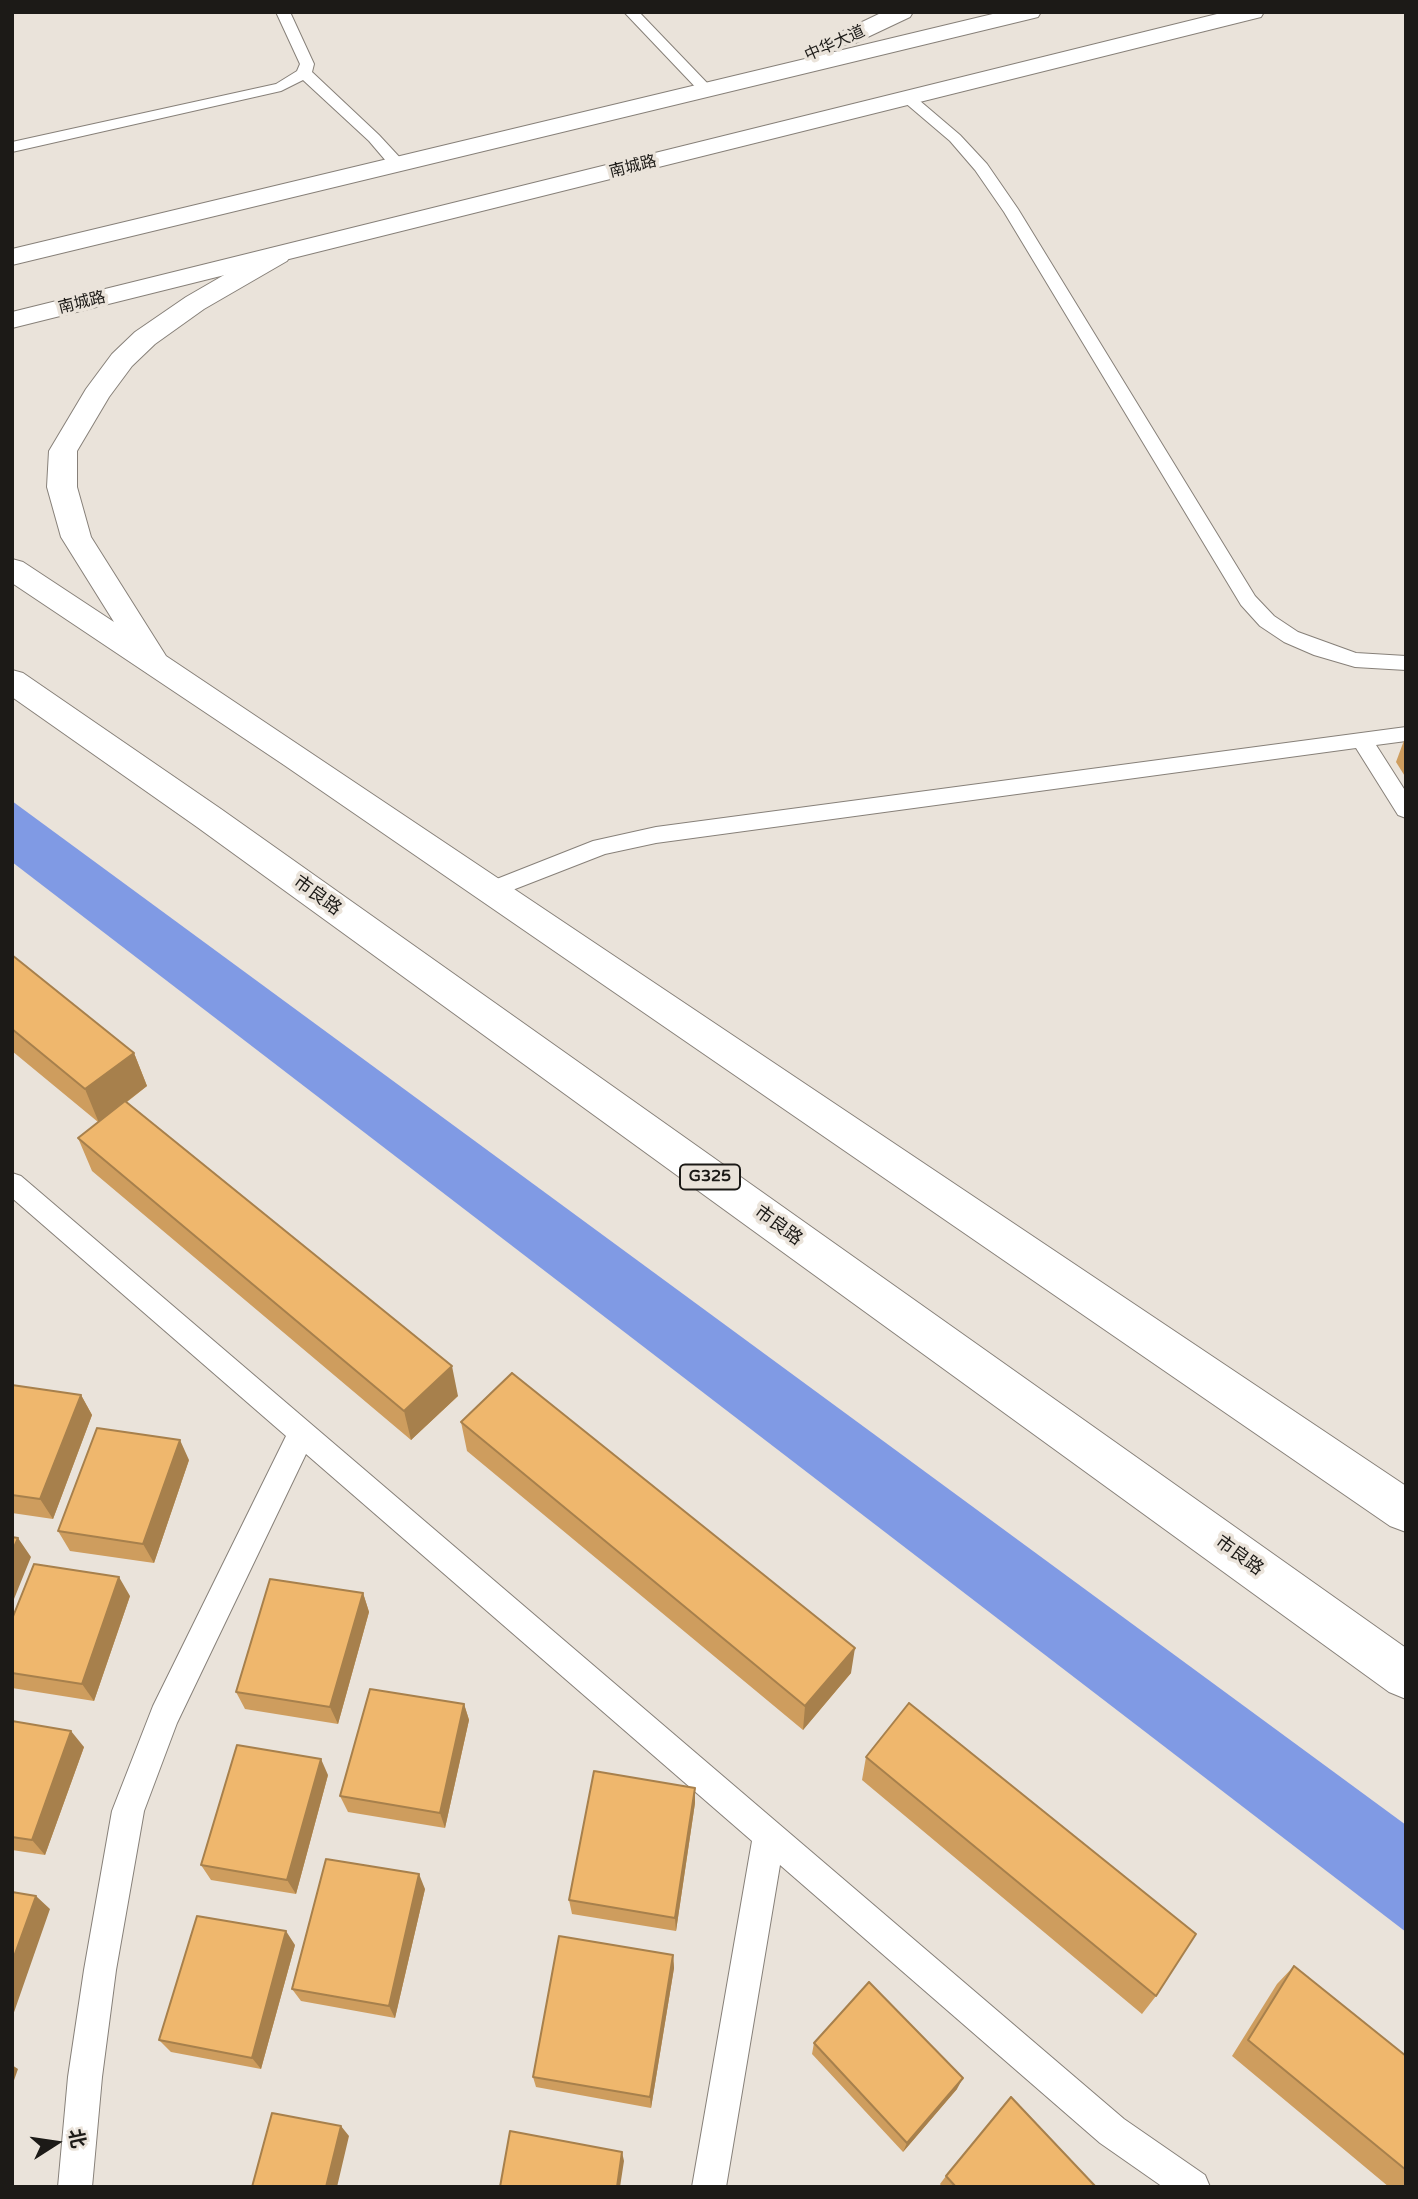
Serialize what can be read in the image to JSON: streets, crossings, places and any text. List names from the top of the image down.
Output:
{
  "streets": {
    "main road": [
      "中华大道",
      "南城路",
      "市良路",
      "G325"
    ]
  },
  "crossings": [
    ["中华大道", "南城路"]
  ],
  "north": "right"
}
